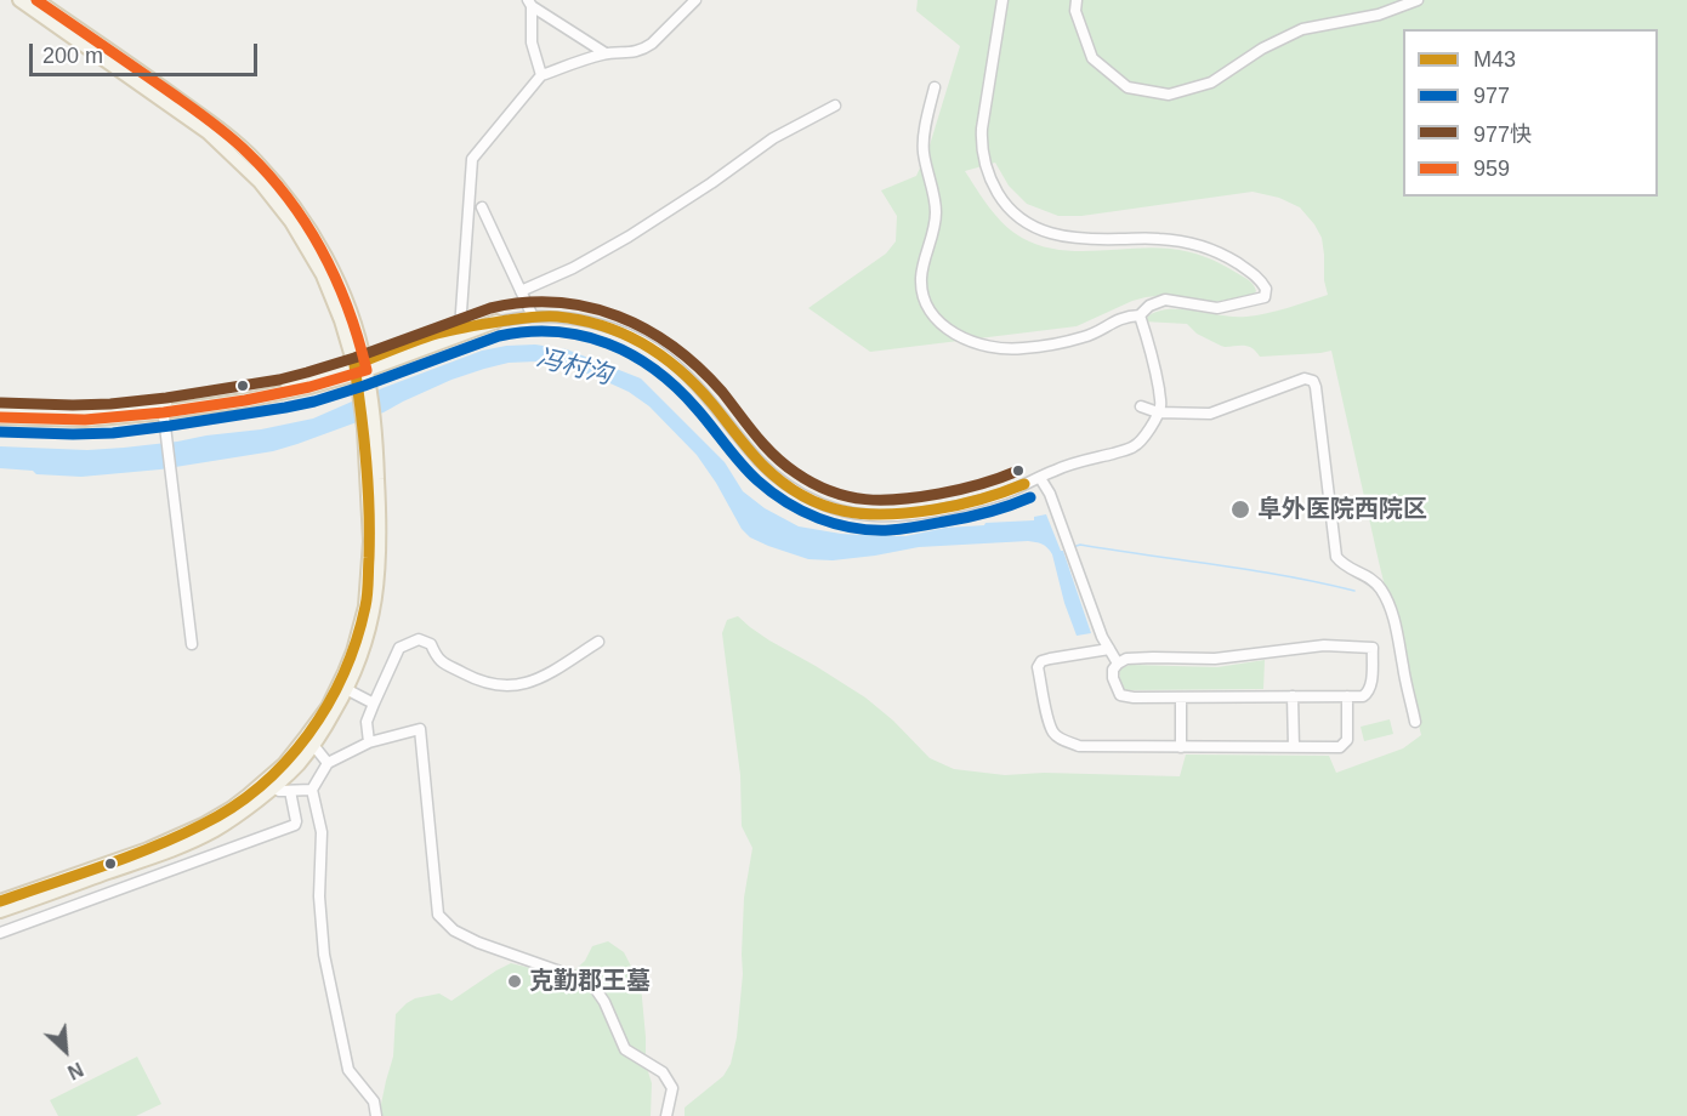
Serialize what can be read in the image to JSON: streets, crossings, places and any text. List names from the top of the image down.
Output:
{
  "water": ["冯村沟"],
  "places": ["阜外医院西院区", "克勤郡王墓"],
  "lines": [
    "transit line 959",
    "transit line 977快",
    "transit line M43",
    "transit line 977"
  ],
  "legend": [
    "M43",
    "977",
    "977快",
    "959"
  ],
  "scale_bar": "200 m",
  "north": "bottom right"
}
